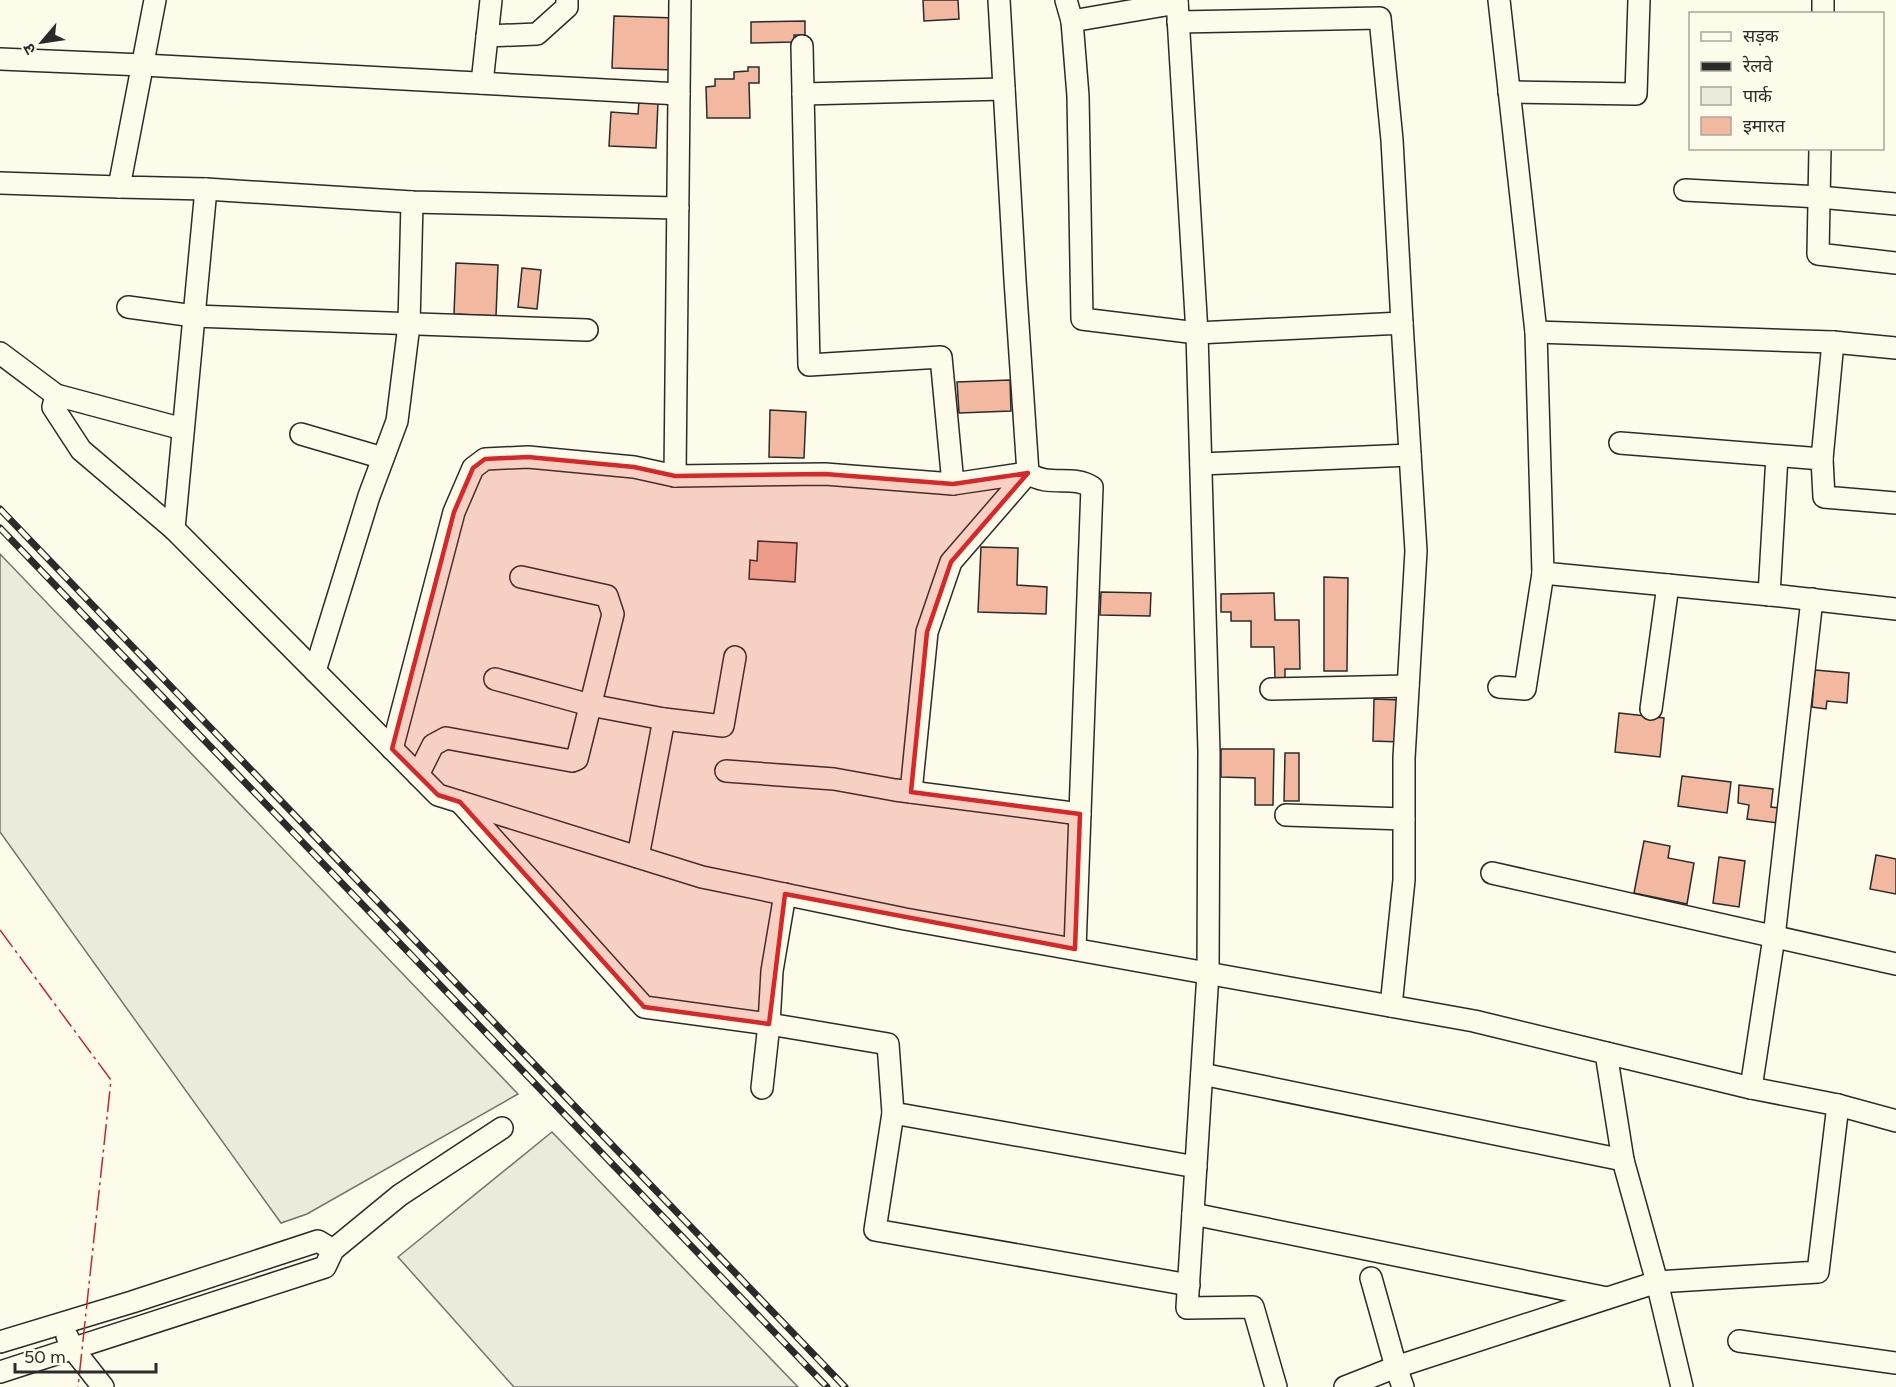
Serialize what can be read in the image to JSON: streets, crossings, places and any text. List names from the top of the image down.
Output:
{
  "legend": [
    "सड़क",
    "रेलवे",
    "पार्क",
    "इमारत"
  ],
  "scale_bar": "50 m",
  "north": "bottom left"
}
